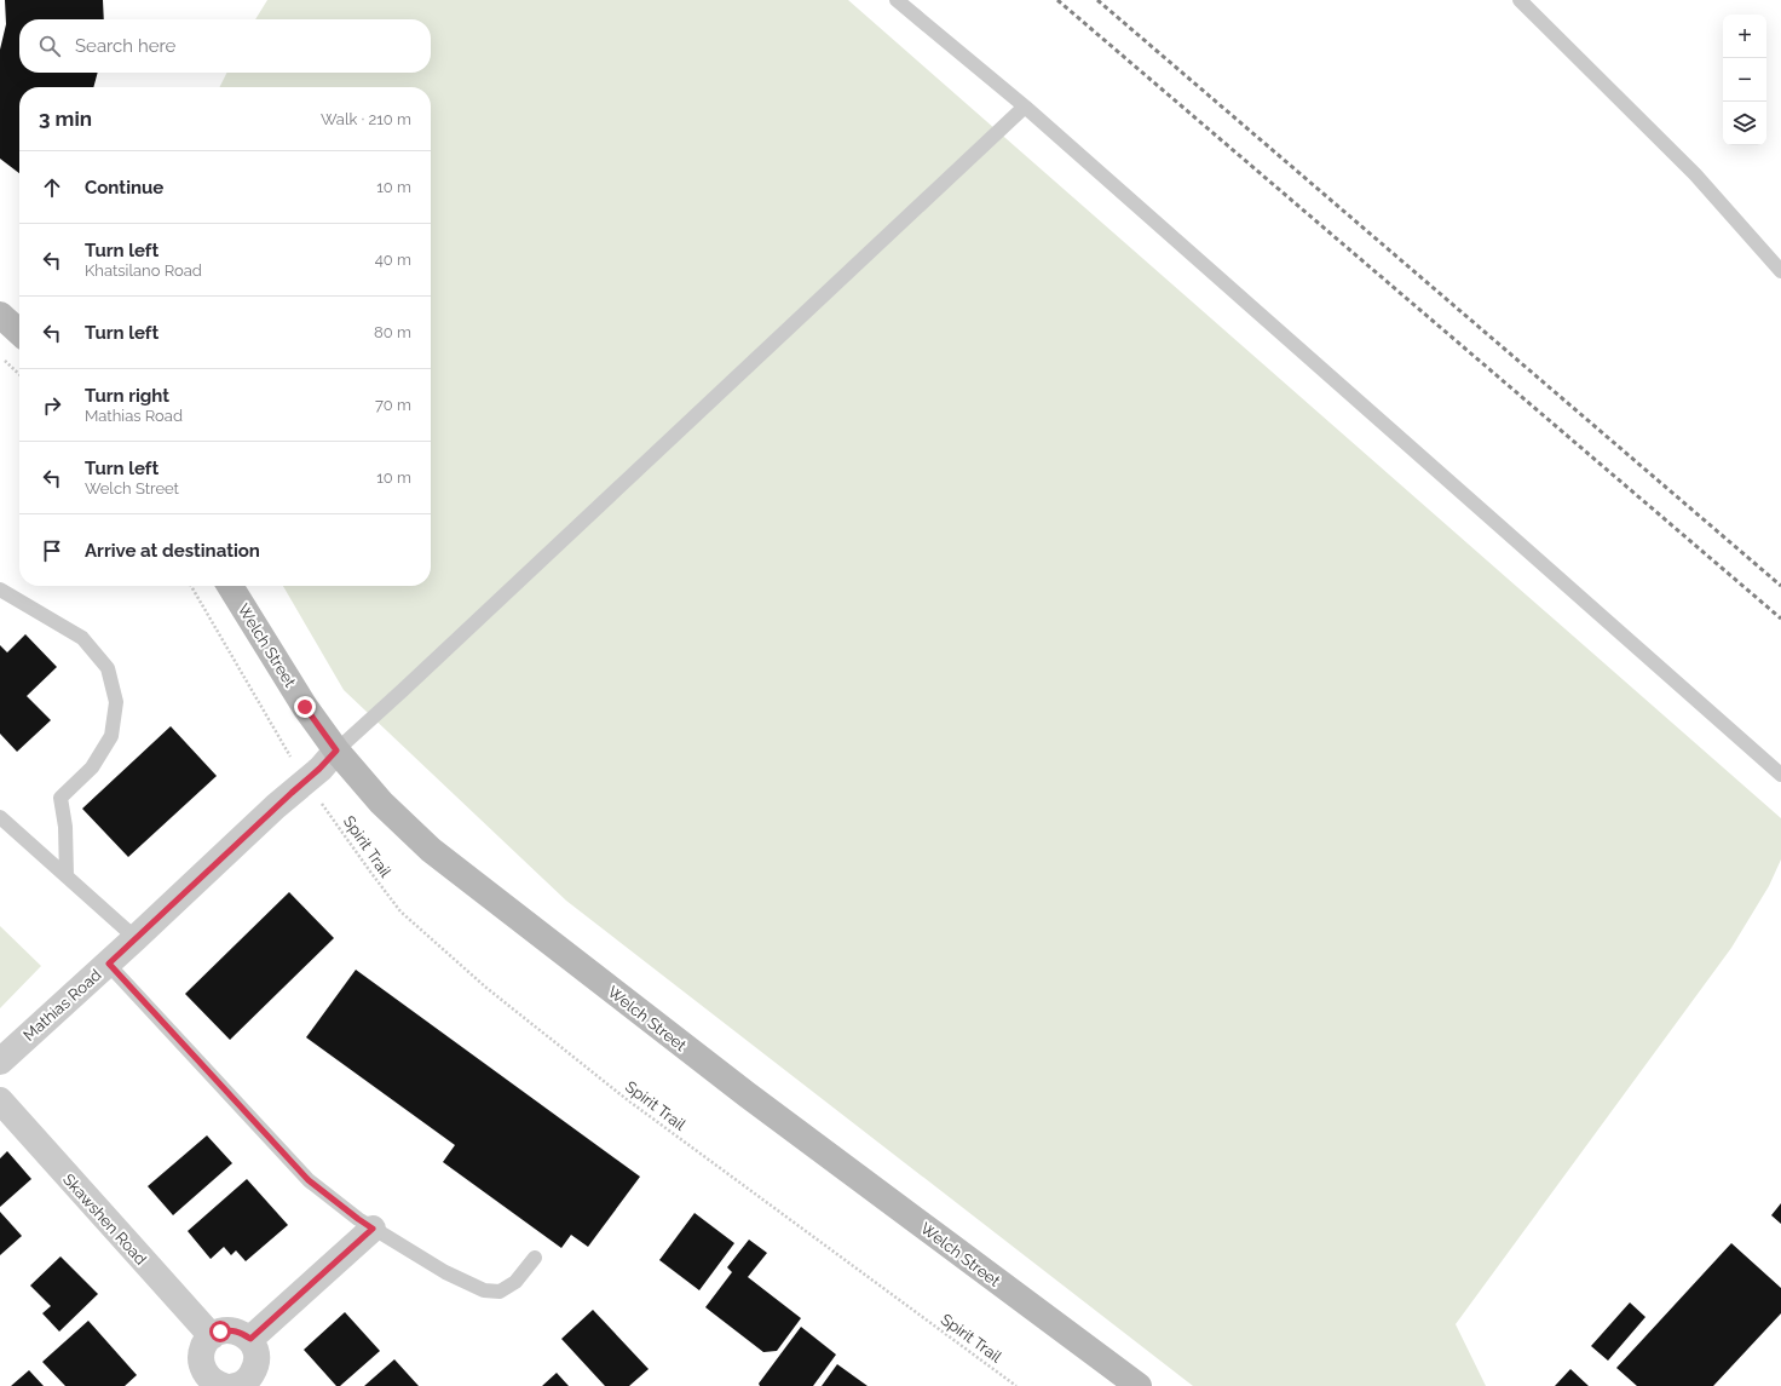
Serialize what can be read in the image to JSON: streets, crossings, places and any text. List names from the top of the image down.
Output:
{
  "streets": {
    "street": ["Welch Street", "Mathias Road", "Skawshen Road"],
    "path": ["Spirit Trail"]
  },
  "crossings": [
    ["Welch Street", "Mathias Road"]
  ],
  "page": {
    "map_buttons": ["+", "−"],
    "search": "Search here",
    "heading": ["3 min", "Walk · 210 m"],
    "list": [
      ["Continue", "10 m"],
      ["Turn left", "Khatsilano Road", "40 m"],
      ["Turn left", "80 m"],
      ["Turn right", "Mathias Road", "70 m"],
      ["Turn left", "Welch Street", "10 m"],
      "Arrive at destination"
    ]
  }
}
